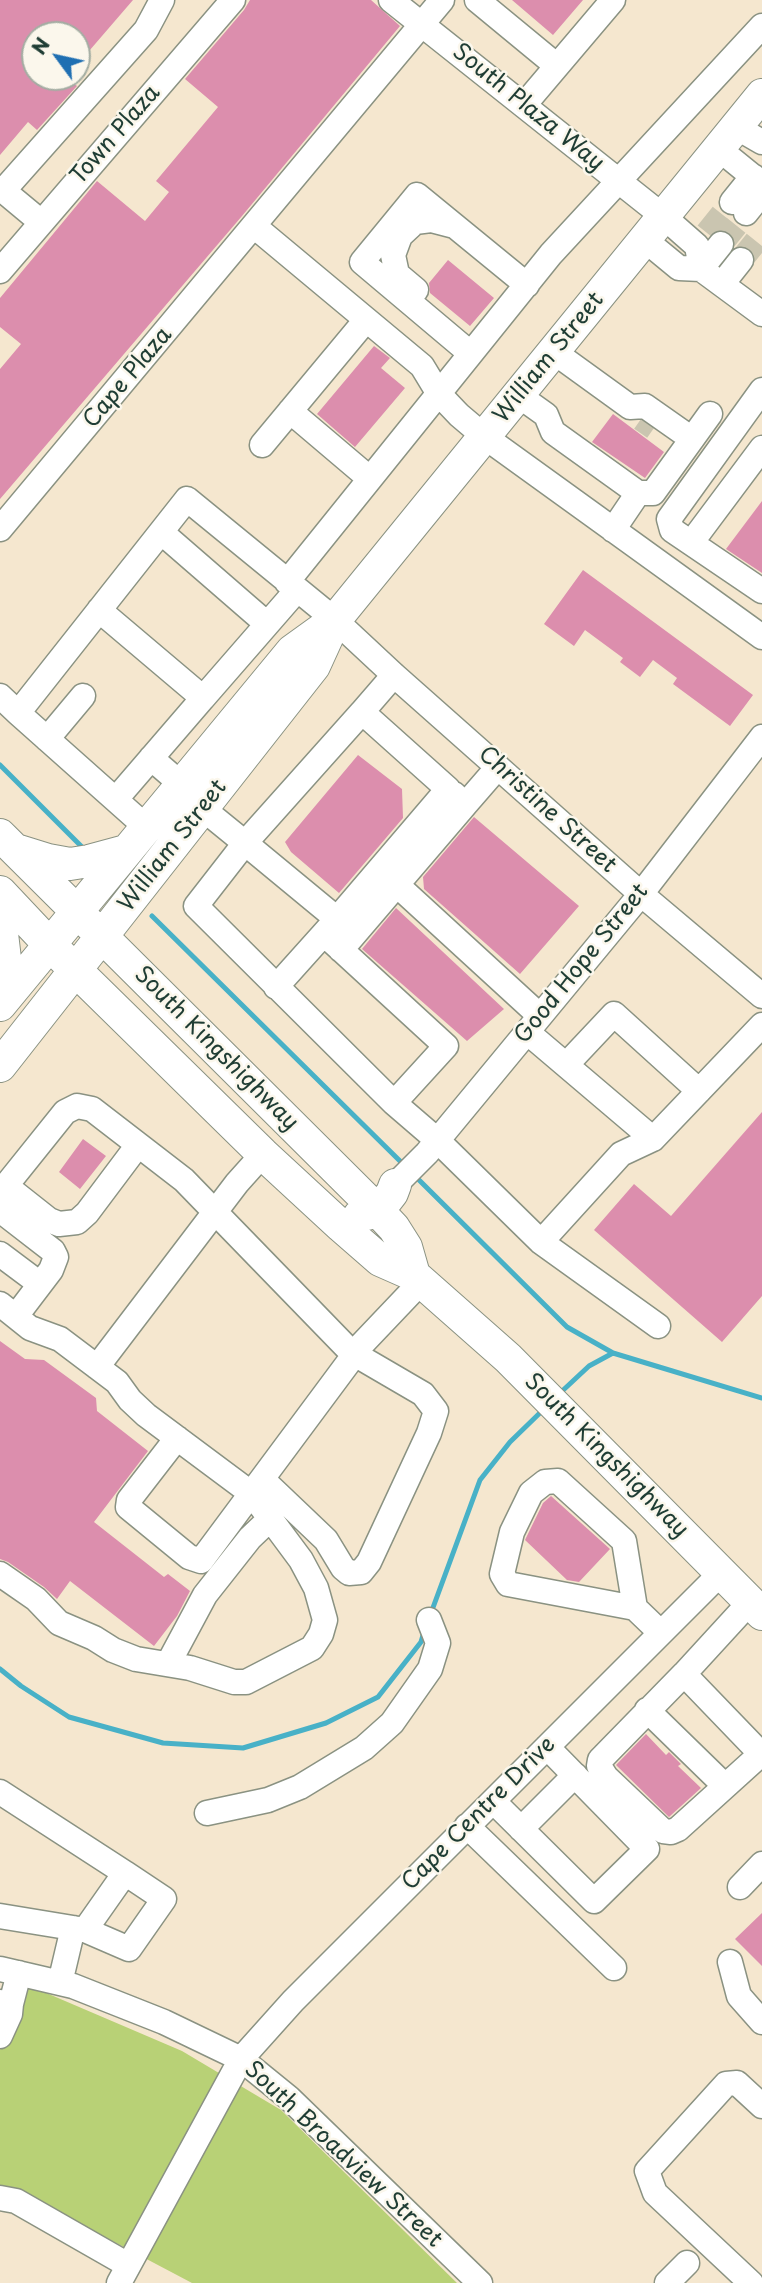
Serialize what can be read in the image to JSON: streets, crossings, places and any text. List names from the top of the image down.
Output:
{
  "streets": {
    "main road": ["William Street", "South Kingshighway"],
    "street": [
      "South Plaza Way",
      "Town Plaza",
      "Cape Plaza",
      "Christine Street",
      "Good Hope Street",
      "Cape Centre Drive",
      "South Broadview Street"
    ]
  },
  "crossings": [
    ["South Plaza Way", "William Street"],
    ["South Plaza Way", "Cape Plaza"],
    ["William Street", "Christine Street"],
    ["William Street", "South Kingshighway"],
    ["Christine Street", "Good Hope Street"],
    ["South Kingshighway", "Cape Centre Drive"],
    ["Cape Centre Drive", "South Broadview Street"]
  ],
  "north": "top left"
}
